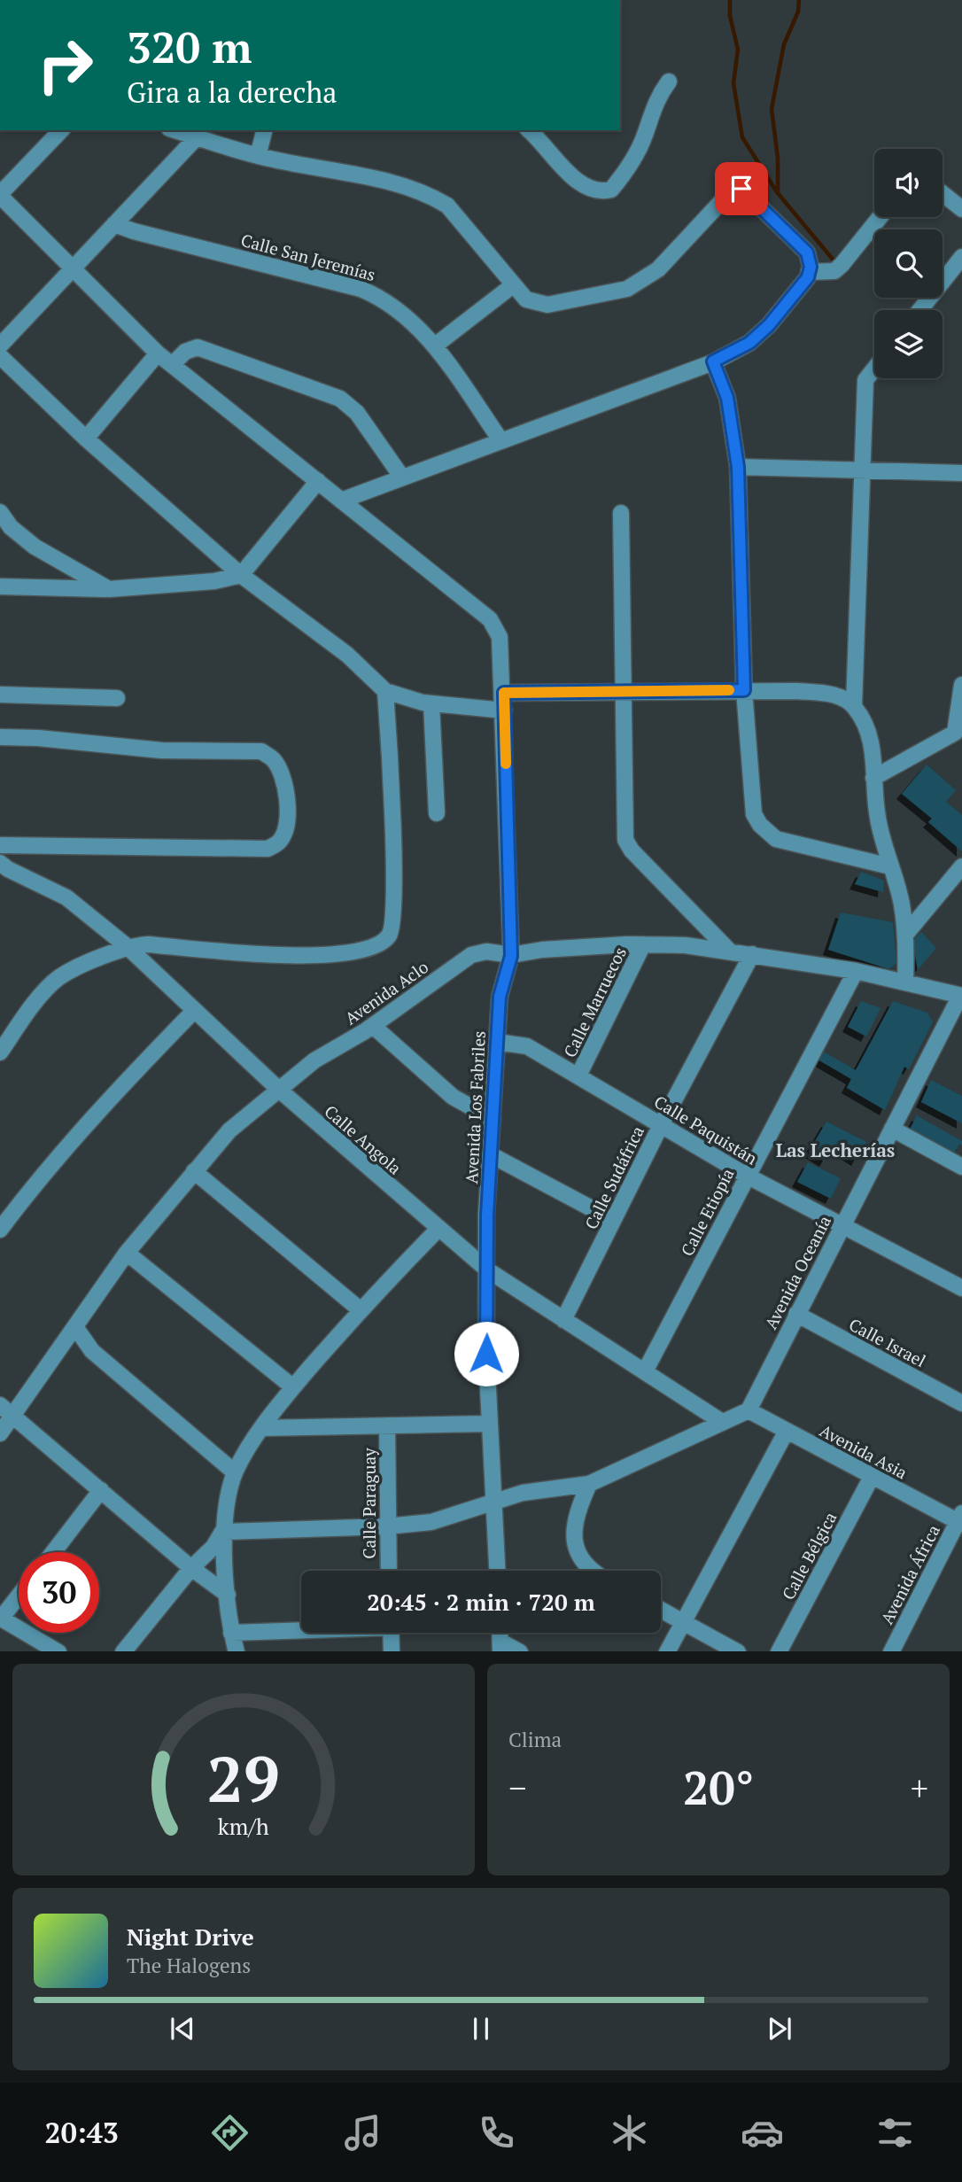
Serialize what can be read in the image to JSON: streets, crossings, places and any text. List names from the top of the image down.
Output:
{
  "streets": {
    "street": [
      "Calle San Jeremías",
      "Avenida Aclo",
      "Calle Marruecos",
      "Avenida Los Fabriles",
      "Calle Paquistán",
      "Calle Angola",
      "Calle Sudáfrica",
      "Calle Etiopía",
      "Avenida Oceanía",
      "Calle Israel",
      "Avenida Asia",
      "Calle Paraguay",
      "Calle Bélgica",
      "Avenida África"
    ]
  },
  "crossings": [
    ["Avenida Aclo", "Calle Marruecos"],
    ["Avenida Aclo", "Avenida Los Fabriles"],
    ["Avenida Aclo", "Calle Angola"],
    ["Avenida Aclo", "Calle Sudáfrica"],
    ["Avenida Aclo", "Calle Etiopía"],
    ["Avenida Aclo", "Avenida Oceanía"],
    ["Calle Marruecos", "Calle Paquistán"],
    ["Avenida Los Fabriles", "Calle Paquistán"],
    ["Avenida Los Fabriles", "Calle Angola"],
    ["Calle Paquistán", "Calle Sudáfrica"],
    ["Calle Paquistán", "Calle Etiopía"],
    ["Calle Paquistán", "Avenida Oceanía"],
    ["Calle Angola", "Calle Sudáfrica"],
    ["Calle Angola", "Calle Etiopía"],
    ["Avenida Oceanía", "Calle Israel"],
    ["Avenida Oceanía", "Avenida Asia"],
    ["Avenida Asia", "Calle Bélgica"],
    ["Avenida Asia", "Avenida África"]
  ],
  "districts": ["Las Lecherías"],
  "page": {
    "turn": ["320 m", "Gira a la derecha"],
    "limit": "30",
    "trip": "20:45 · 2 min · 720 m",
    "tile": "Clima",
    "heat": ["−", "20°", "+"],
    "song": ["Night Drive", "The Halogens"],
    "tabs": "20:43",
    "gauge": ["29", "km/h"]
  }
}
